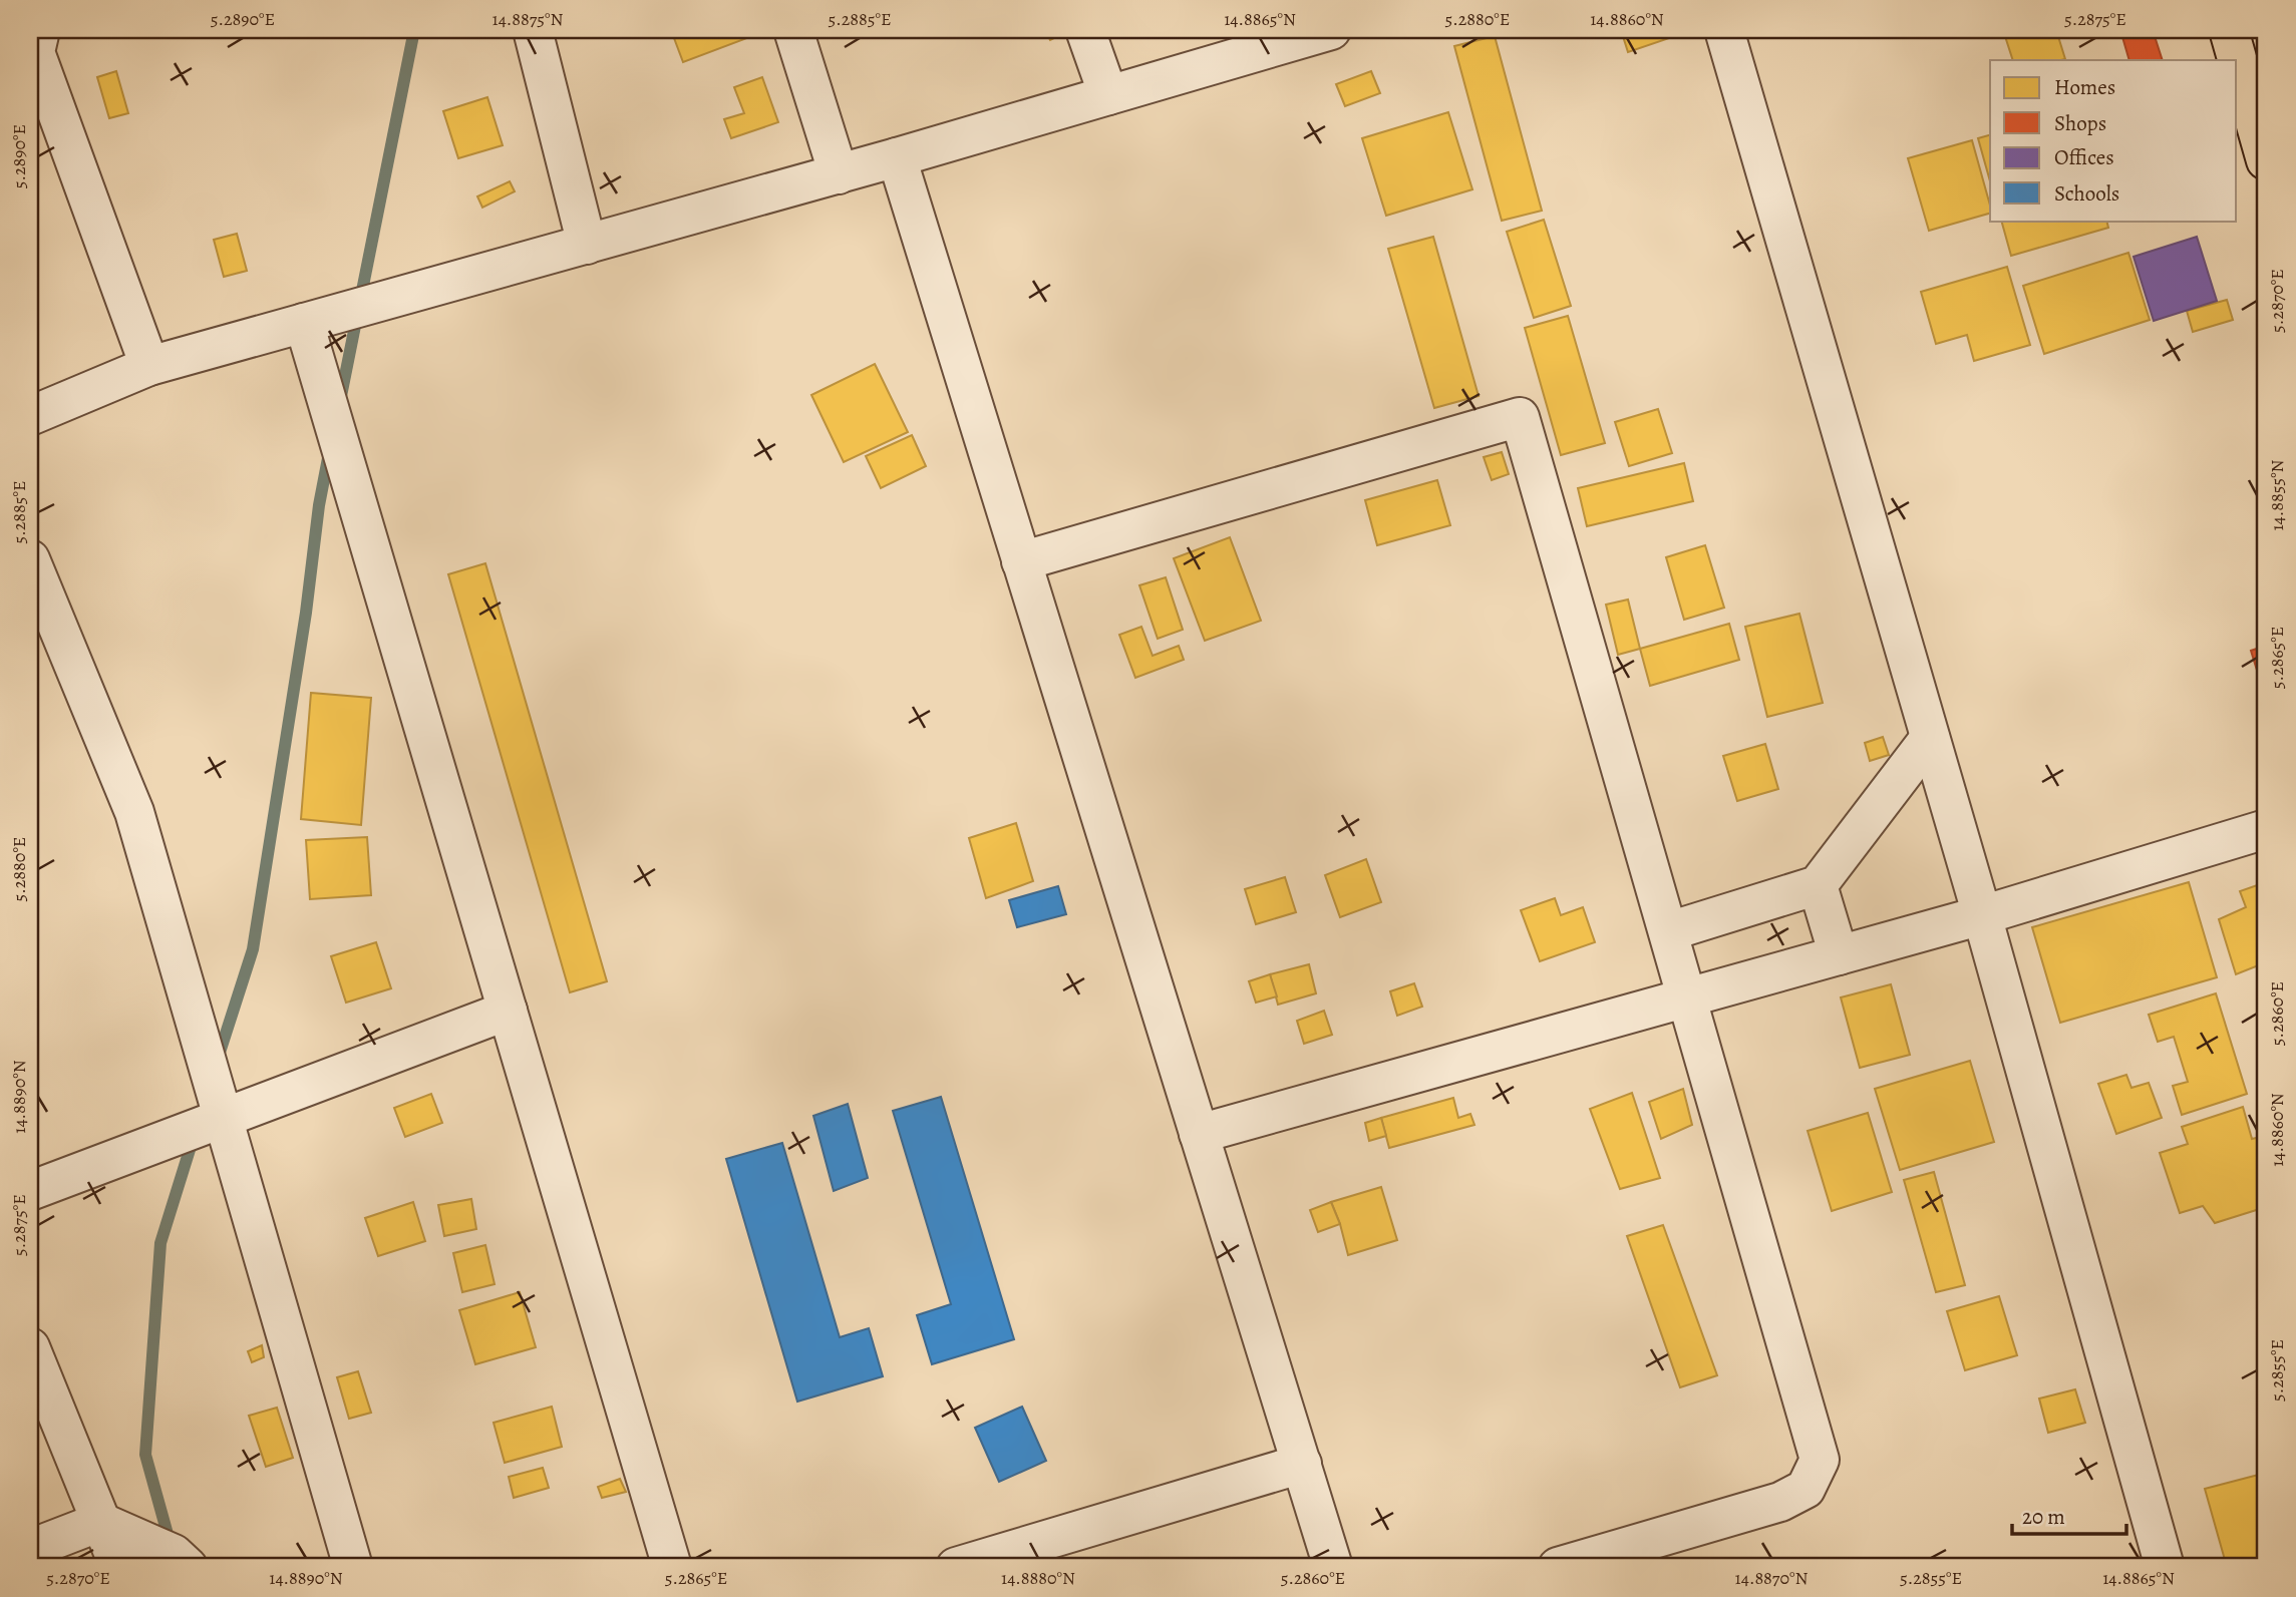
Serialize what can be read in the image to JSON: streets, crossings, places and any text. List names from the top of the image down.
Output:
{
  "legend": [
    "Homes",
    "Shops",
    "Offices",
    "Schools"
  ],
  "scale_bar": "20 m",
  "coordinates": [
    "5.2890°E",
    "14.8875°N",
    "5.2885°E",
    "14.8865°N",
    "5.2880°E",
    "14.8860°N",
    "5.2875°E",
    "5.2870°E",
    "14.8855°N",
    "5.2865°E",
    "5.2860°E",
    "14.8890°N",
    "5.2855°E",
    "14.8880°N",
    "14.8870°N"
  ]
}
